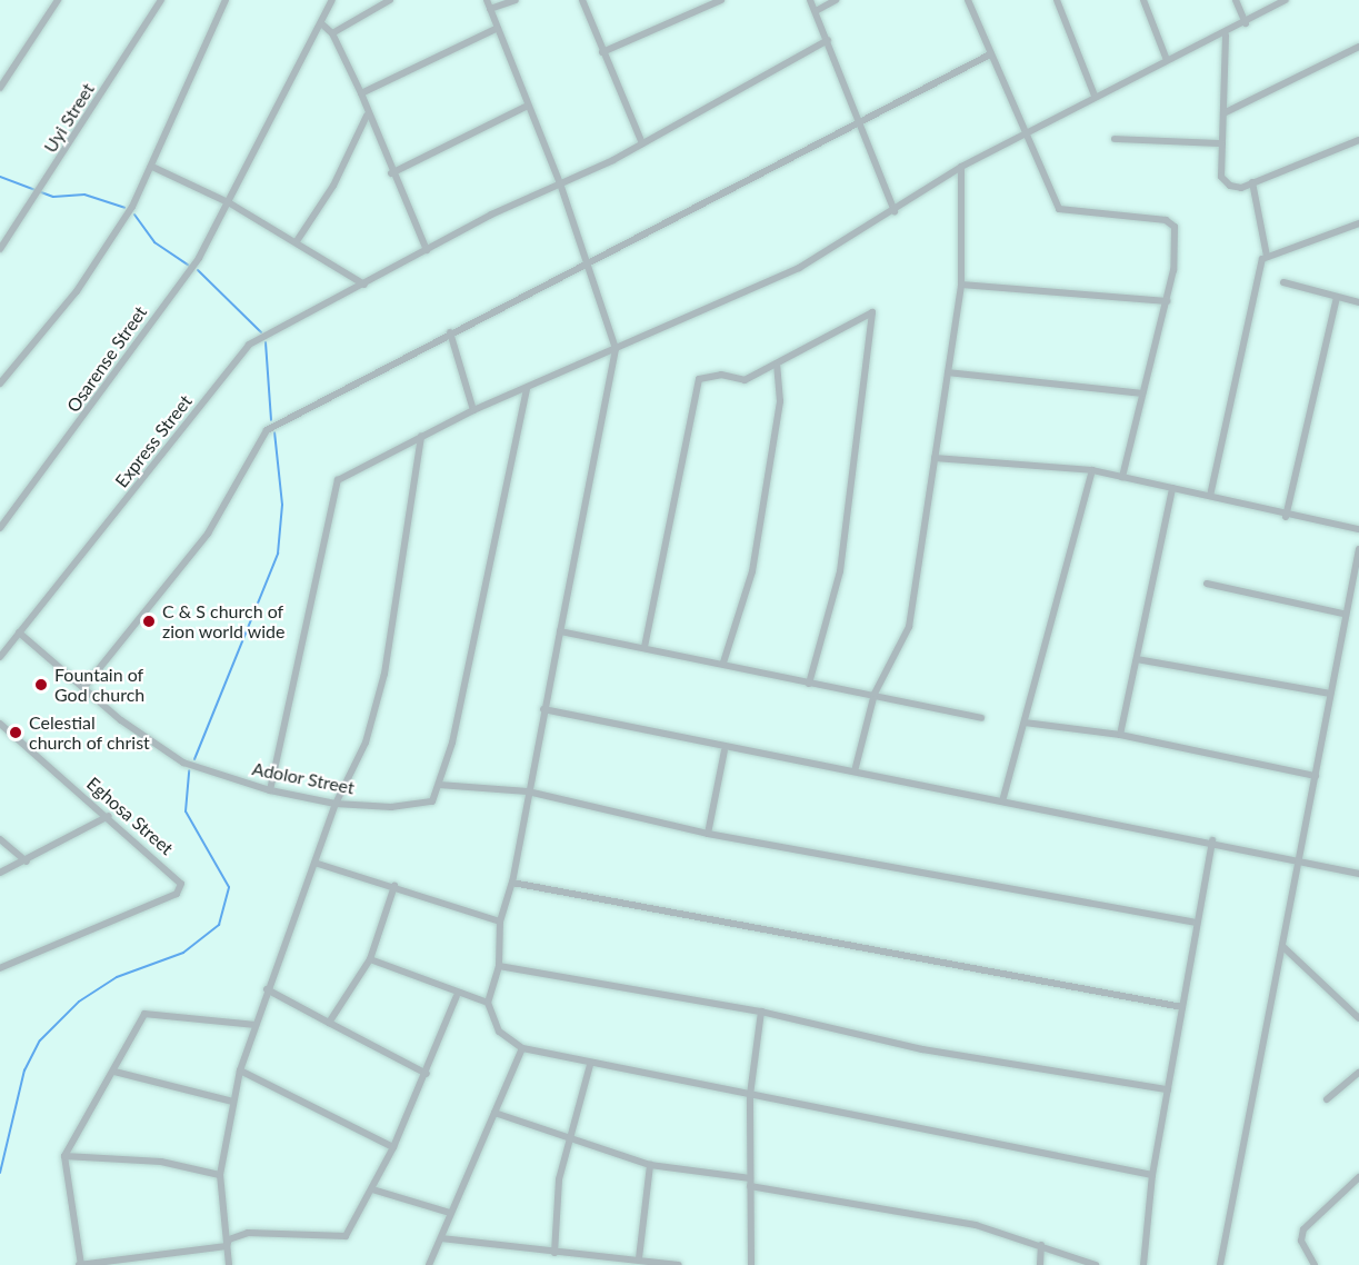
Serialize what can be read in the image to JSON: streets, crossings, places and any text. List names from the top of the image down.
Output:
{
  "streets": {
    "street": [
      "Uyi Street",
      "Osarense Street",
      "Express Street",
      "Adolor Street",
      "Eghosa Street"
    ]
  },
  "crossings": [
    ["Express Street", "Adolor Street"]
  ],
  "places": ["C & S church of zion world wide", "Fountain of God church", "Celestial church of christ"]
}
